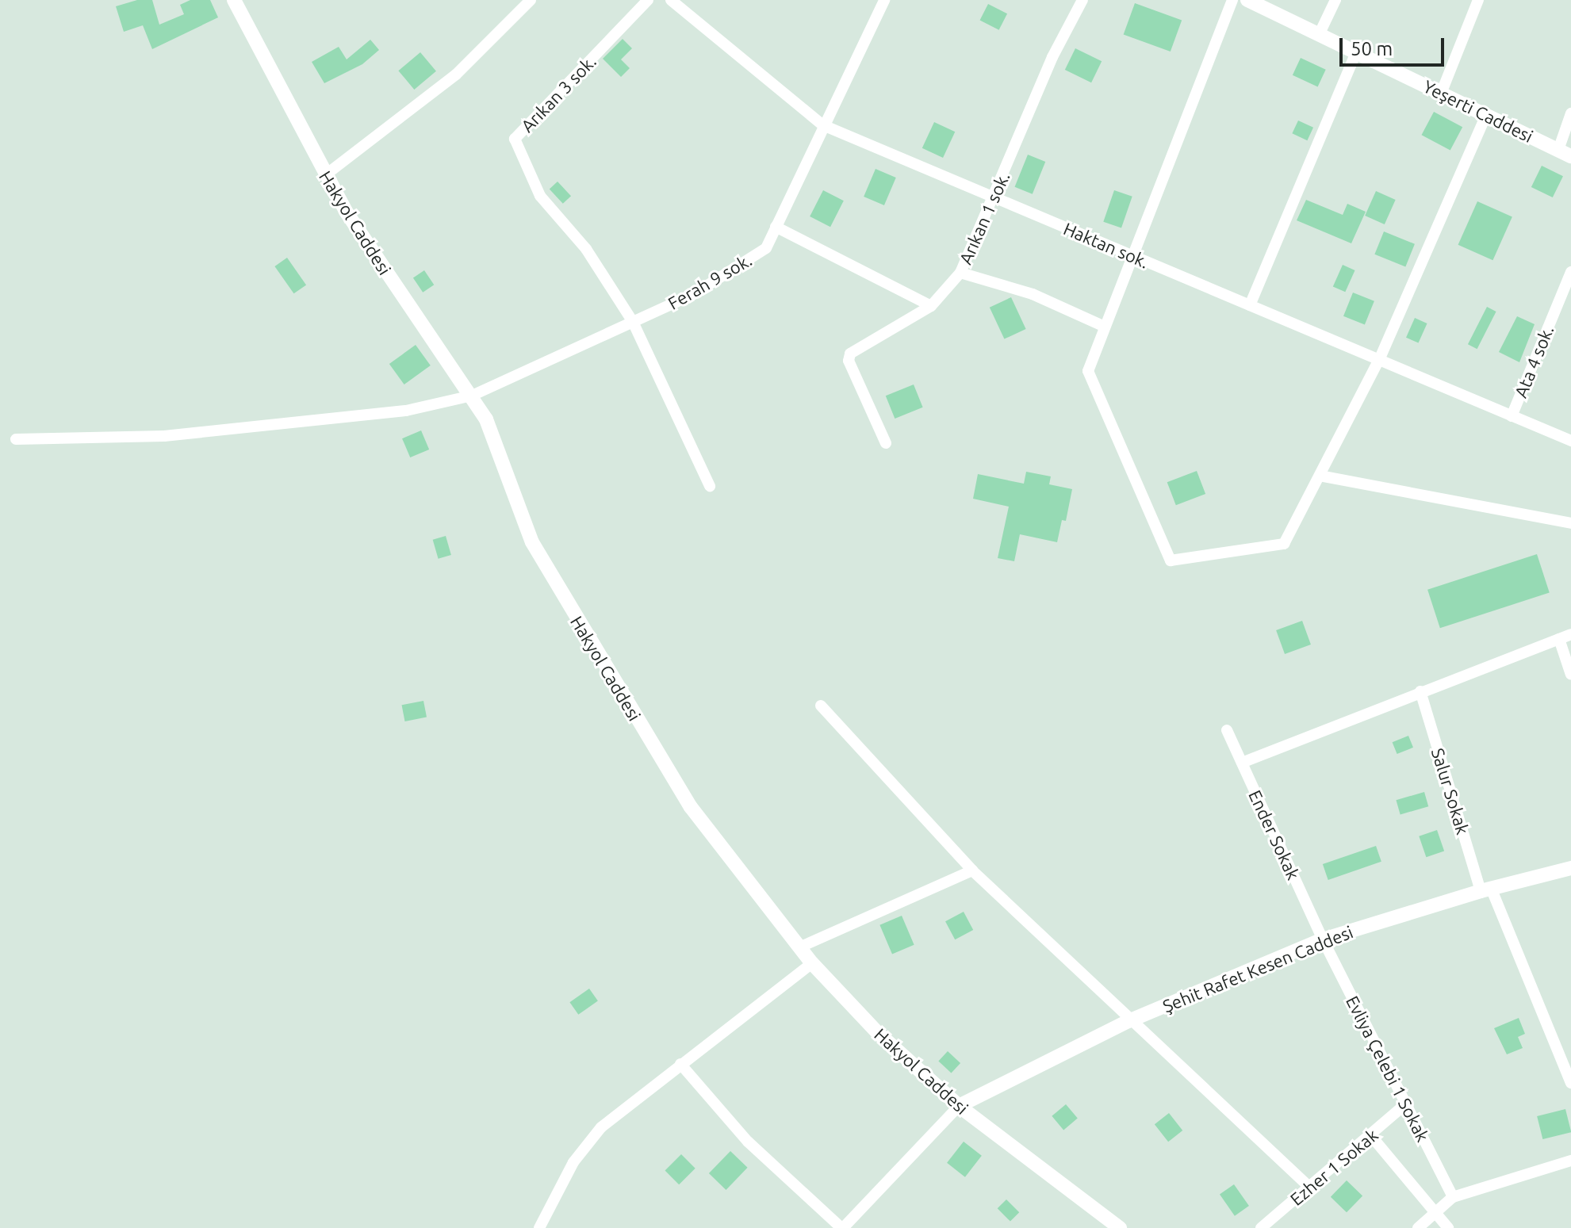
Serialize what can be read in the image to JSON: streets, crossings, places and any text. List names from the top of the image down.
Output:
{
  "streets": {
    "street": [
      "Arıkan 3 sok.",
      "Yeşerti Caddesi",
      "Arıkan 1 sok.",
      "Hakyol Caddesi",
      "Haktan sok.",
      "Ferah 9 sok.",
      "Ata 4 sok.",
      "Salur Sokak",
      "Ender Sokak",
      "Şehit Rafet Kesen Caddesi",
      "Evliya Çelebi 1 Sokak",
      "Ezher 1 Sokak"
    ]
  },
  "crossings": [
    ["Arıkan 3 sok.", "Ferah 9 sok."],
    ["Arıkan 1 sok.", "Haktan sok."],
    ["Hakyol Caddesi", "Ferah 9 sok."],
    ["Hakyol Caddesi", "Şehit Rafet Kesen Caddesi"],
    ["Haktan sok.", "Ferah 9 sok."],
    ["Haktan sok.", "Ata 4 sok."],
    ["Salur Sokak", "Şehit Rafet Kesen Caddesi"],
    ["Ender Sokak", "Şehit Rafet Kesen Caddesi"],
    ["Ender Sokak", "Evliya Çelebi 1 Sokak"],
    ["Şehit Rafet Kesen Caddesi", "Evliya Çelebi 1 Sokak"],
    ["Evliya Çelebi 1 Sokak", "Ezher 1 Sokak"]
  ],
  "scale_bar": "50 m"
}
